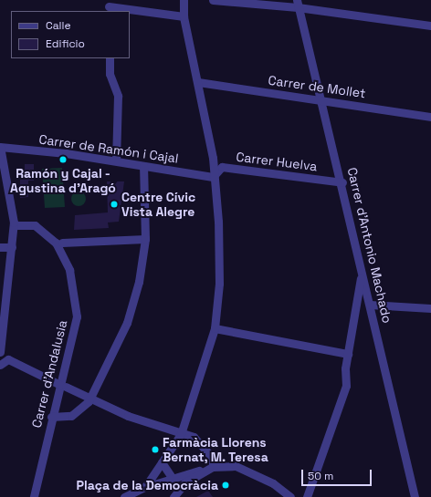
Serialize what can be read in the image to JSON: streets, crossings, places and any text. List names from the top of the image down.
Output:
{
  "streets": {
    "street": [
      "Carrer de Mollet",
      "Carrer de Ramón i Cajal",
      "Carrer Huelva",
      "Carrer d'Antonio Machado",
      "Carrer d'Andalusia"
    ]
  },
  "crossings": [
    ["Carrer de Mollet", "Carrer d'Antonio Machado"],
    ["Carrer de Ramón i Cajal", "Carrer Huelva"],
    ["Carrer Huelva", "Carrer d'Antonio Machado"]
  ],
  "places": [
    "Ramón y Cajal - Agustina d'Aragó",
    "Centre Cívic Vista Alegre",
    "Farmàcia Llorens Bernat, M. Teresa",
    "Plaça de la Democràcia"
  ],
  "legend": ["Calle", "Edificio"],
  "scale_bar": "50 m"
}
